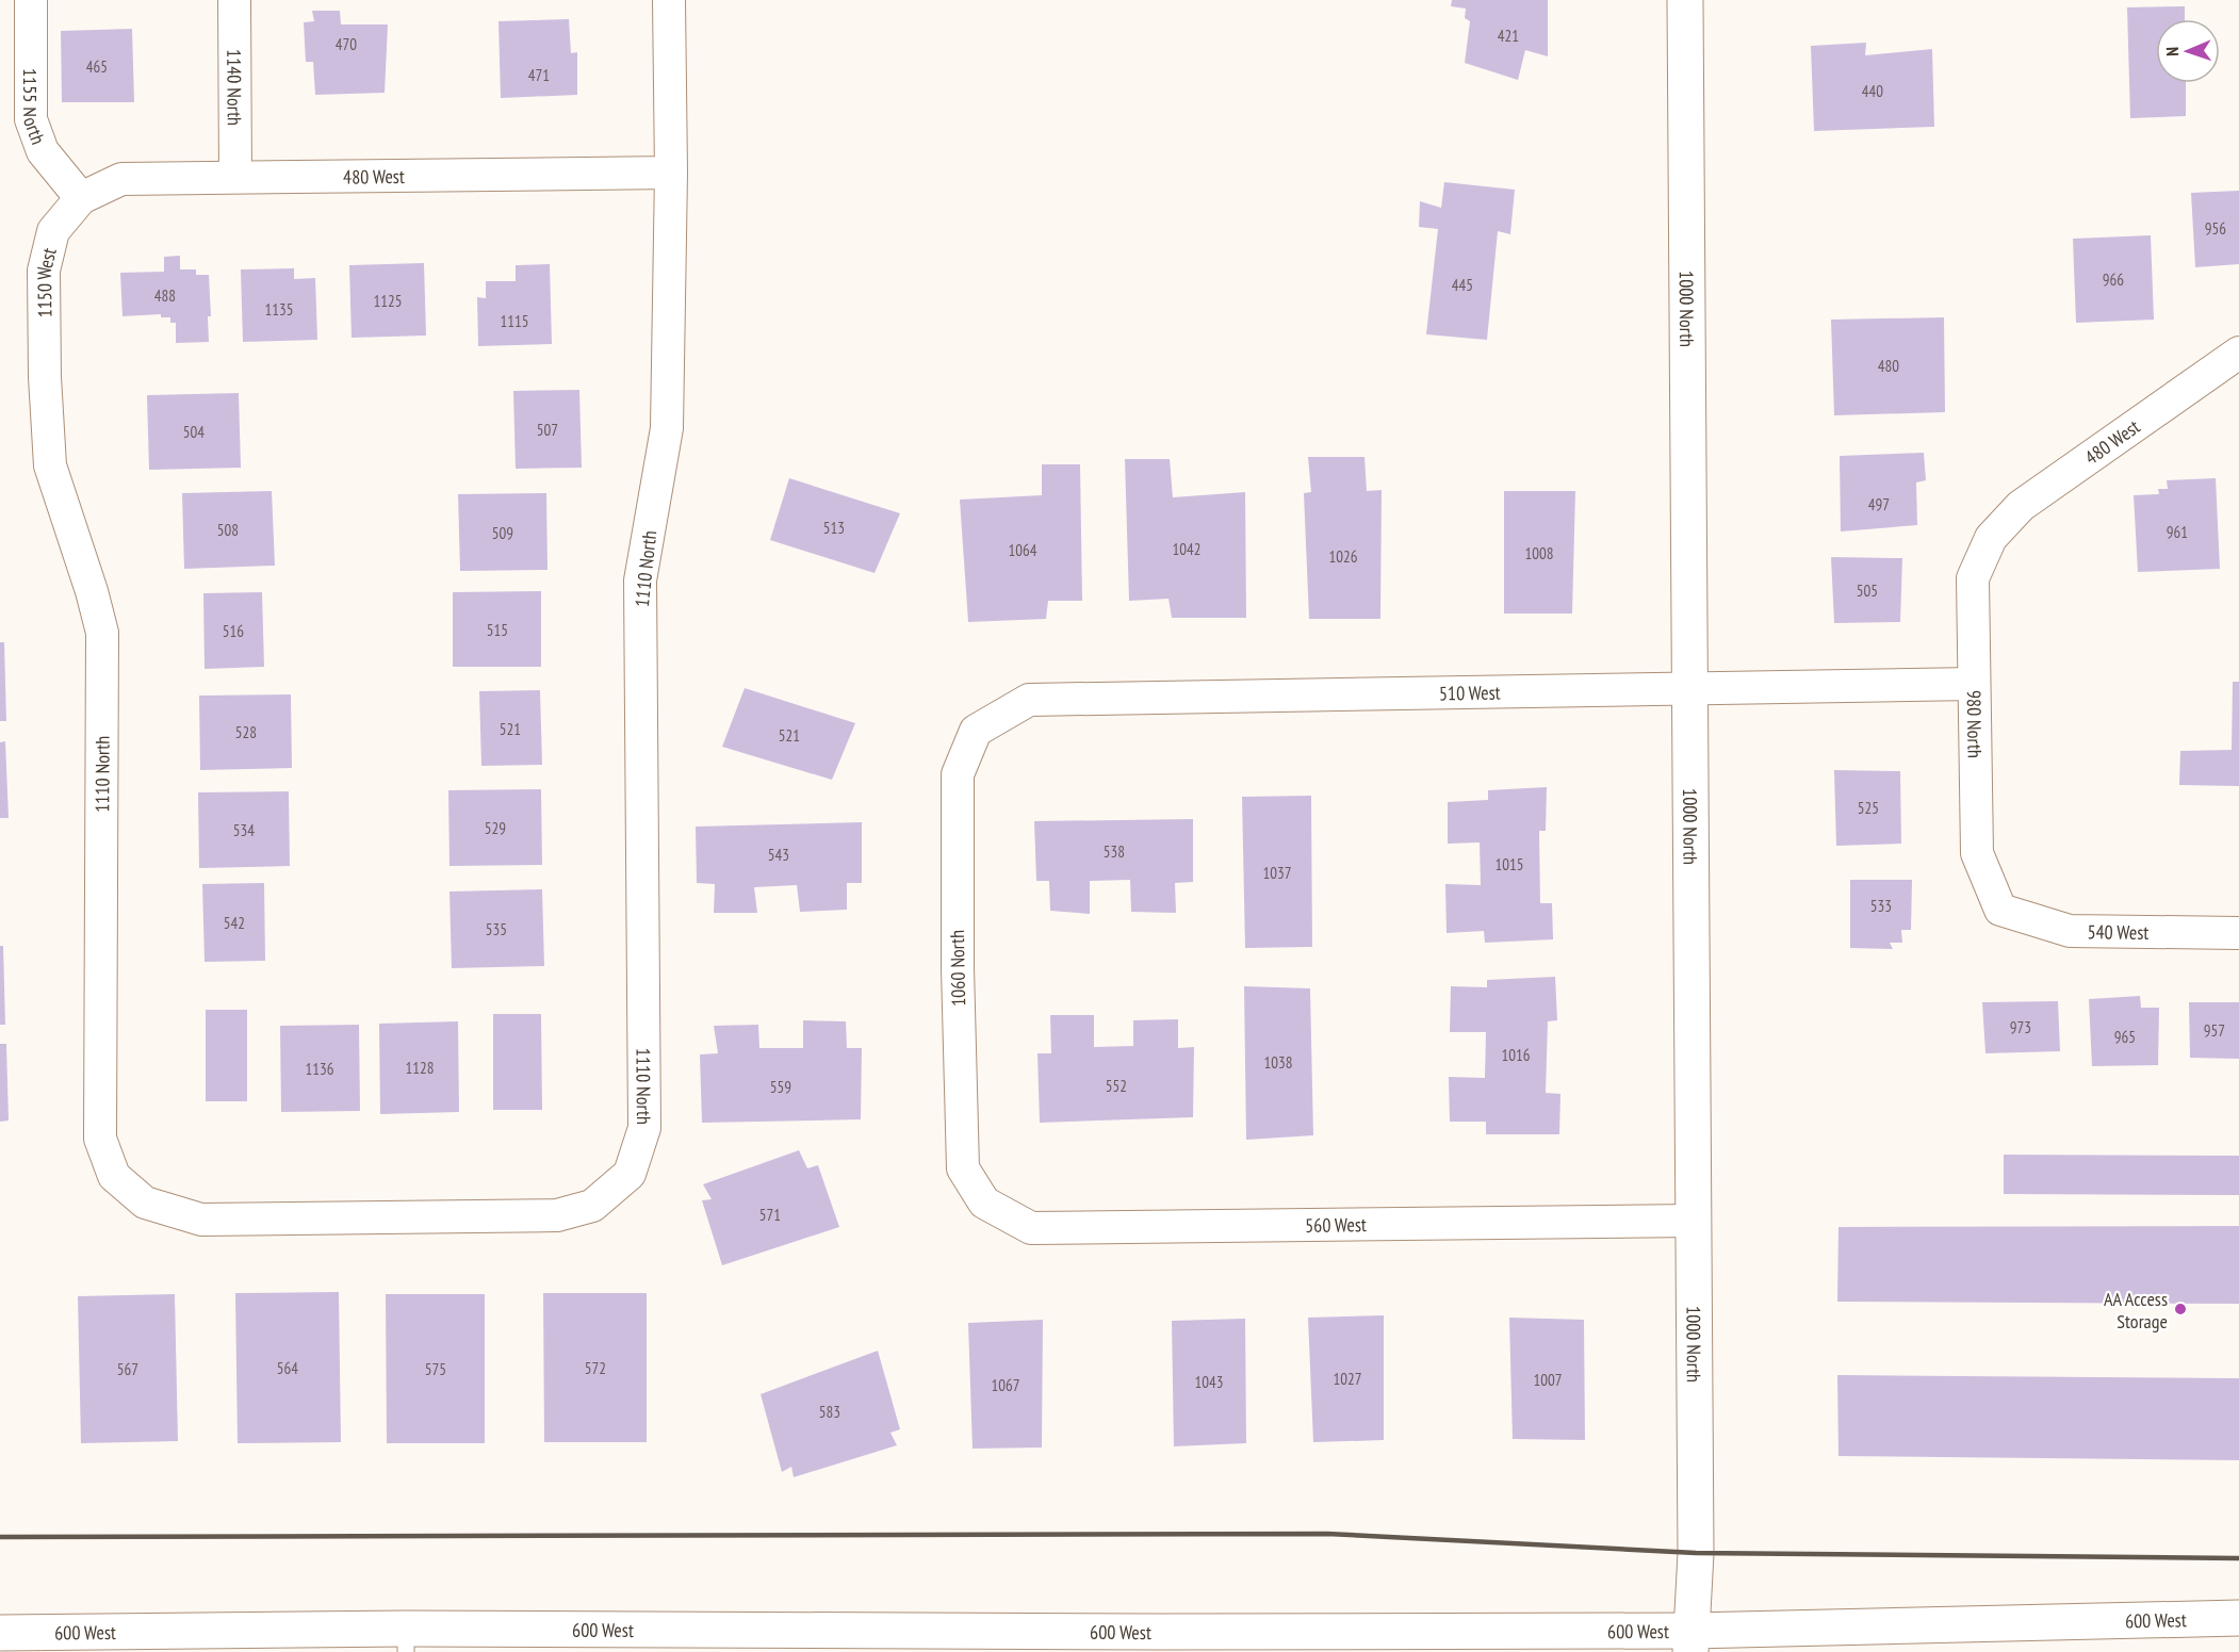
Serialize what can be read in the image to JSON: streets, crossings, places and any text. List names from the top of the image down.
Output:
{
  "streets": {
    "main road": ["1000 North", "600 West"],
    "street": [
      "1140 North",
      "1155 North",
      "480 West",
      "1150 West",
      "1110 North",
      "510 West",
      "980 North",
      "540 West",
      "1060 North",
      "560 West"
    ]
  },
  "crossings": [
    ["1140 North", "480 West"],
    ["1155 North", "480 West"],
    ["1155 North", "1150 West"],
    ["480 West", "1150 West"],
    ["480 West", "1110 North"],
    ["480 West", "980 North"],
    ["1150 West", "1110 North"],
    ["1000 North", "510 West"],
    ["1000 North", "560 West"],
    ["1000 North", "600 West"],
    ["510 West", "980 North"],
    ["510 West", "1060 North"],
    ["980 North", "540 West"],
    ["1060 North", "560 West"]
  ],
  "places": ["AA Access Storage"],
  "house_numbers": [
    "421",
    "470",
    "465",
    "471",
    "440",
    "956",
    "966",
    "445",
    "488",
    "1125",
    "1135",
    "1115",
    "480",
    "507",
    "504",
    "497",
    "513",
    "508",
    "961",
    "509",
    "1042",
    "1064",
    "1008",
    "1026",
    "505",
    "515",
    "516",
    "521",
    "528",
    "521",
    "525",
    "529",
    "534",
    "538",
    "543",
    "1015",
    "1037",
    "533",
    "542",
    "535",
    "973",
    "957",
    "965",
    "1016",
    "1038",
    "1128",
    "1136",
    "552",
    "559",
    "571",
    "564",
    "572",
    "567",
    "575",
    "1027",
    "1007",
    "1043",
    "1067",
    "583"
  ],
  "north": "left"
}
